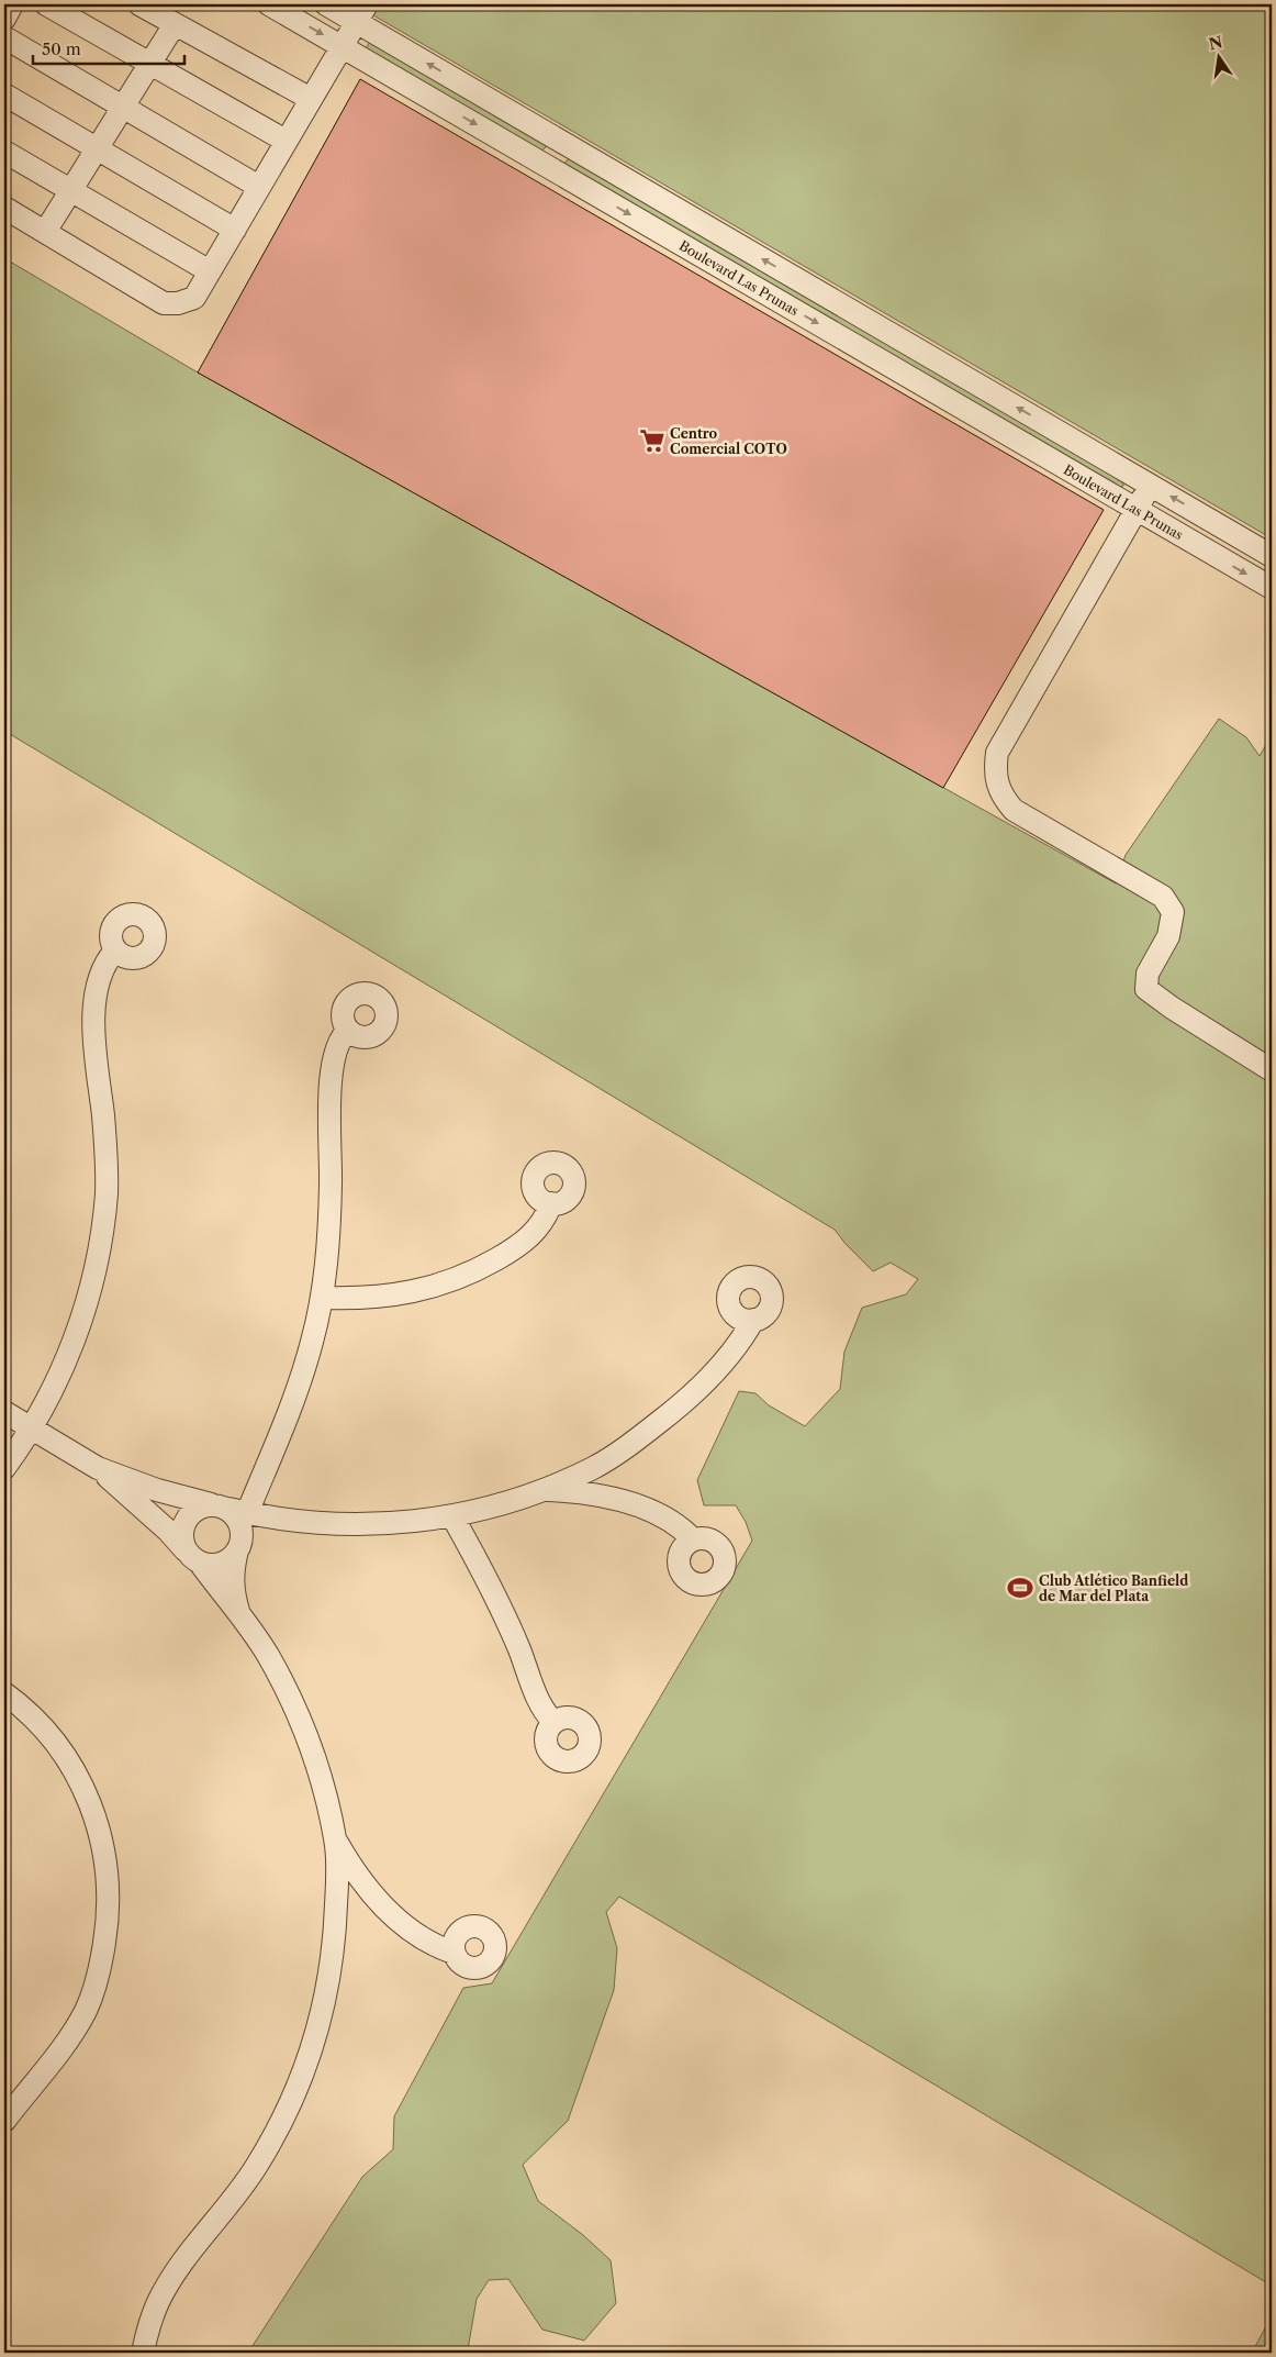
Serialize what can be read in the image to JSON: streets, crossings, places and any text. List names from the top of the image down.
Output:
{
  "streets": {
    "street": ["Boulevard Las Prunas"]
  },
  "places": {
    "supermarket": ["Centro Comercial COTO"],
    "sports": ["Club Atlético Banfield de Mar del Plata"]
  },
  "scale_bar": "50 m",
  "north": "top"
}
